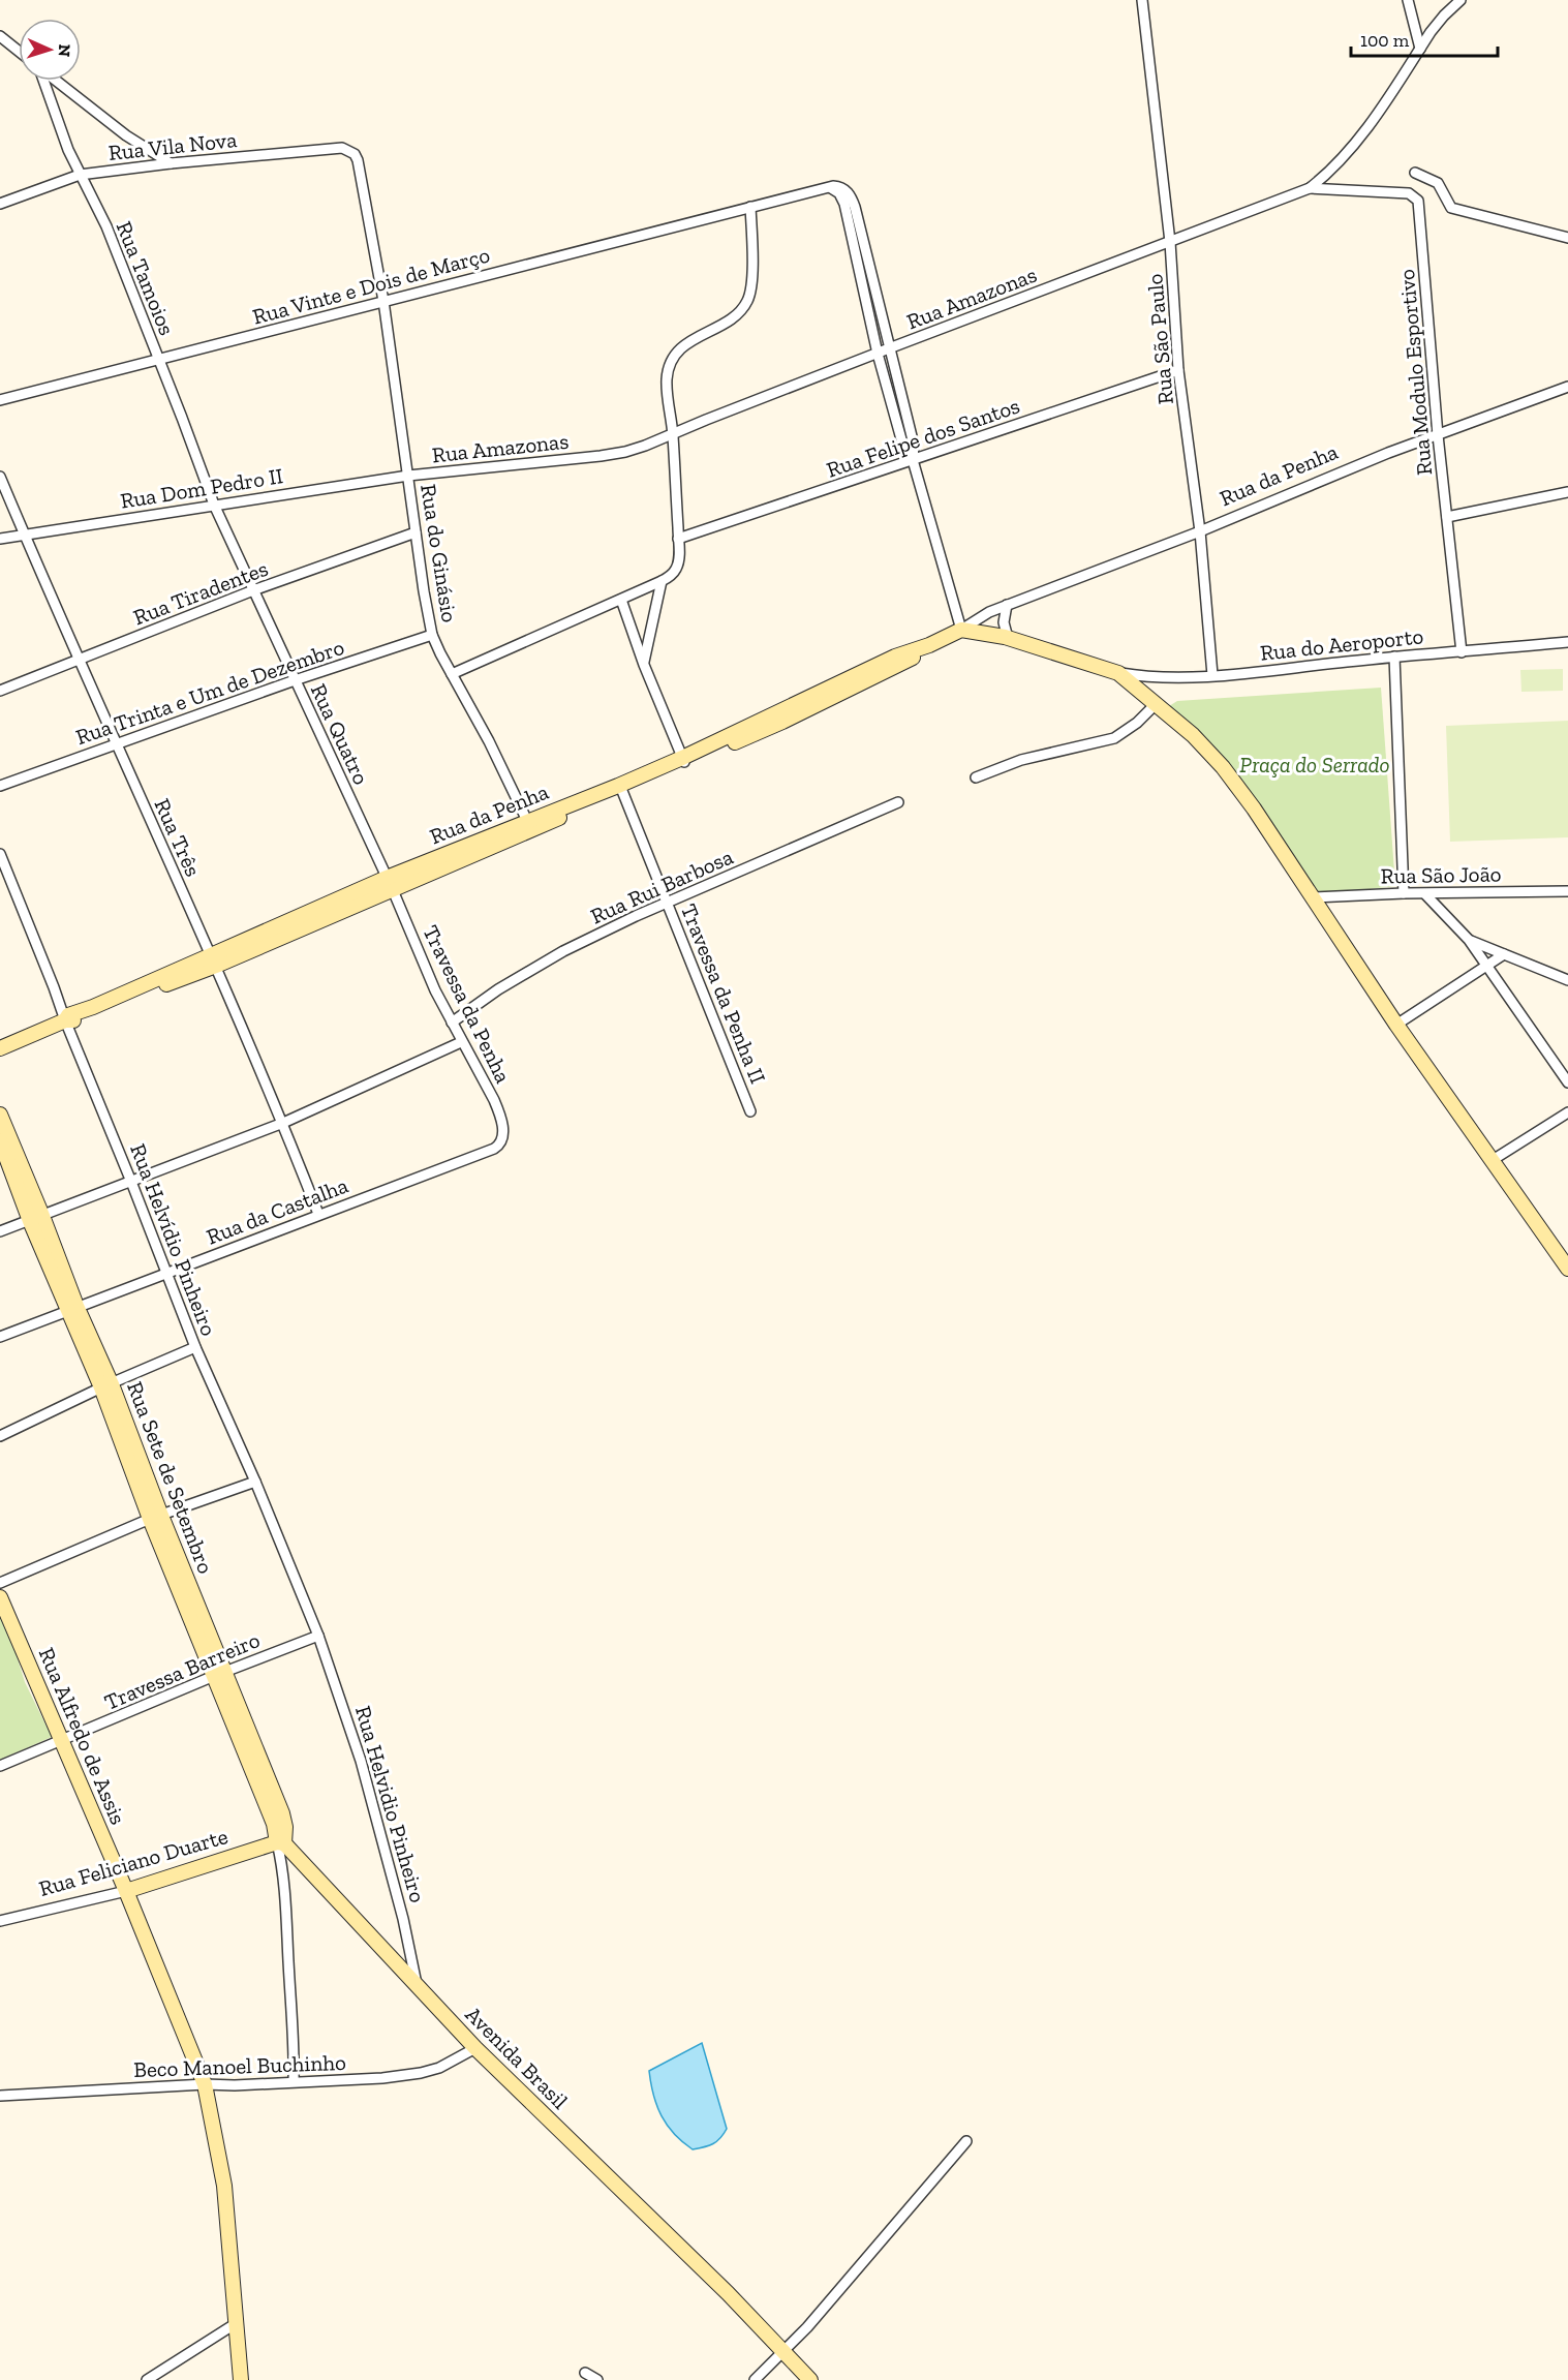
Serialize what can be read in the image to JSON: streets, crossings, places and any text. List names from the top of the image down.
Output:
{
  "streets": {
    "street": [
      "Rua Vila Nova",
      "Rua Tamoios",
      "Rua Vinte e Dois de Março",
      "Rua Amazonas",
      "Rua São Paulo",
      "Rua Modulo Esportivo",
      "Rua Felipe dos Santos",
      "Rua da Penha",
      "Rua Dom Pedro II",
      "Rua do Ginásio",
      "Rua Tiradentes",
      "Rua do Aeroporto",
      "Rua Trinta e Um de Dezembro",
      "Rua Quatro",
      "Rua Três",
      "Rua São João",
      "Rua Rui Barbosa",
      "Travessa da Penha II",
      "Travessa da Penha",
      "Rua da Castalha",
      "Rua Helvídio Pinheiro",
      "Rua Sete de Setembro",
      "Travessa Barreiro",
      "Rua Alfredo de Assis",
      "Rua Helvidio Pinheiro",
      "Rua Feliciano Duarte",
      "Avenida Brasil",
      "Beco Manoel Buchinho"
    ]
  },
  "crossings": [
    ["Rua Vila Nova", "Rua Tamoios"],
    ["Rua Vila Nova", "Rua do Ginásio"],
    ["Rua Tamoios", "Rua Vinte e Dois de Março"],
    ["Rua Tamoios", "Rua Dom Pedro II"],
    ["Rua Tamoios", "Rua Quatro"],
    ["Rua Vinte e Dois de Março", "Rua do Ginásio"],
    ["Rua Amazonas", "Rua São Paulo"],
    ["Rua Amazonas", "Rua Modulo Esportivo"],
    ["Rua Amazonas", "Rua Dom Pedro II"],
    ["Rua Amazonas", "Rua do Ginásio"],
    ["Rua São Paulo", "Rua Felipe dos Santos"],
    ["Rua São Paulo", "Rua da Penha"],
    ["Rua São Paulo", "Rua do Aeroporto"],
    ["Rua Modulo Esportivo", "Rua da Penha"],
    ["Rua Modulo Esportivo", "Rua do Aeroporto"],
    ["Rua da Penha", "Rua do Ginásio"],
    ["Rua da Penha", "Rua Quatro"],
    ["Rua da Penha", "Rua Três"],
    ["Rua da Penha", "Travessa da Penha II"],
    ["Rua da Penha", "Travessa da Penha"],
    ["Rua da Penha", "Rua Helvídio Pinheiro"],
    ["Rua Dom Pedro II", "Rua do Ginásio"],
    ["Rua Dom Pedro II", "Rua Quatro"],
    ["Rua Dom Pedro II", "Rua Três"],
    ["Rua do Ginásio", "Rua Tiradentes"],
    ["Rua do Ginásio", "Rua Trinta e Um de Dezembro"],
    ["Rua Tiradentes", "Rua Quatro"],
    ["Rua Tiradentes", "Rua Três"],
    ["Rua Trinta e Um de Dezembro", "Rua Quatro"],
    ["Rua Trinta e Um de Dezembro", "Rua Três"],
    ["Rua Quatro", "Travessa da Penha"],
    ["Rua Três", "Rua da Castalha"],
    ["Rua Rui Barbosa", "Travessa da Penha II"],
    ["Rua Rui Barbosa", "Travessa da Penha"],
    ["Travessa da Penha", "Rua da Castalha"],
    ["Rua da Castalha", "Rua Helvídio Pinheiro"],
    ["Rua da Castalha", "Rua Sete de Setembro"],
    ["Rua Helvídio Pinheiro", "Travessa Barreiro"],
    ["Rua Helvídio Pinheiro", "Rua Helvidio Pinheiro"],
    ["Rua Sete de Setembro", "Travessa Barreiro"],
    ["Rua Sete de Setembro", "Rua Feliciano Duarte"],
    ["Rua Sete de Setembro", "Avenida Brasil"],
    ["Rua Sete de Setembro", "Beco Manoel Buchinho"],
    ["Travessa Barreiro", "Rua Alfredo de Assis"],
    ["Travessa Barreiro", "Rua Helvidio Pinheiro"],
    ["Rua Alfredo de Assis", "Rua Feliciano Duarte"],
    ["Rua Alfredo de Assis", "Beco Manoel Buchinho"],
    ["Rua Helvidio Pinheiro", "Avenida Brasil"],
    ["Rua Feliciano Duarte", "Avenida Brasil"],
    ["Avenida Brasil", "Beco Manoel Buchinho"]
  ],
  "parks": ["Praça do Serrado"],
  "scale_bar": "100 m",
  "north": "right"
}
